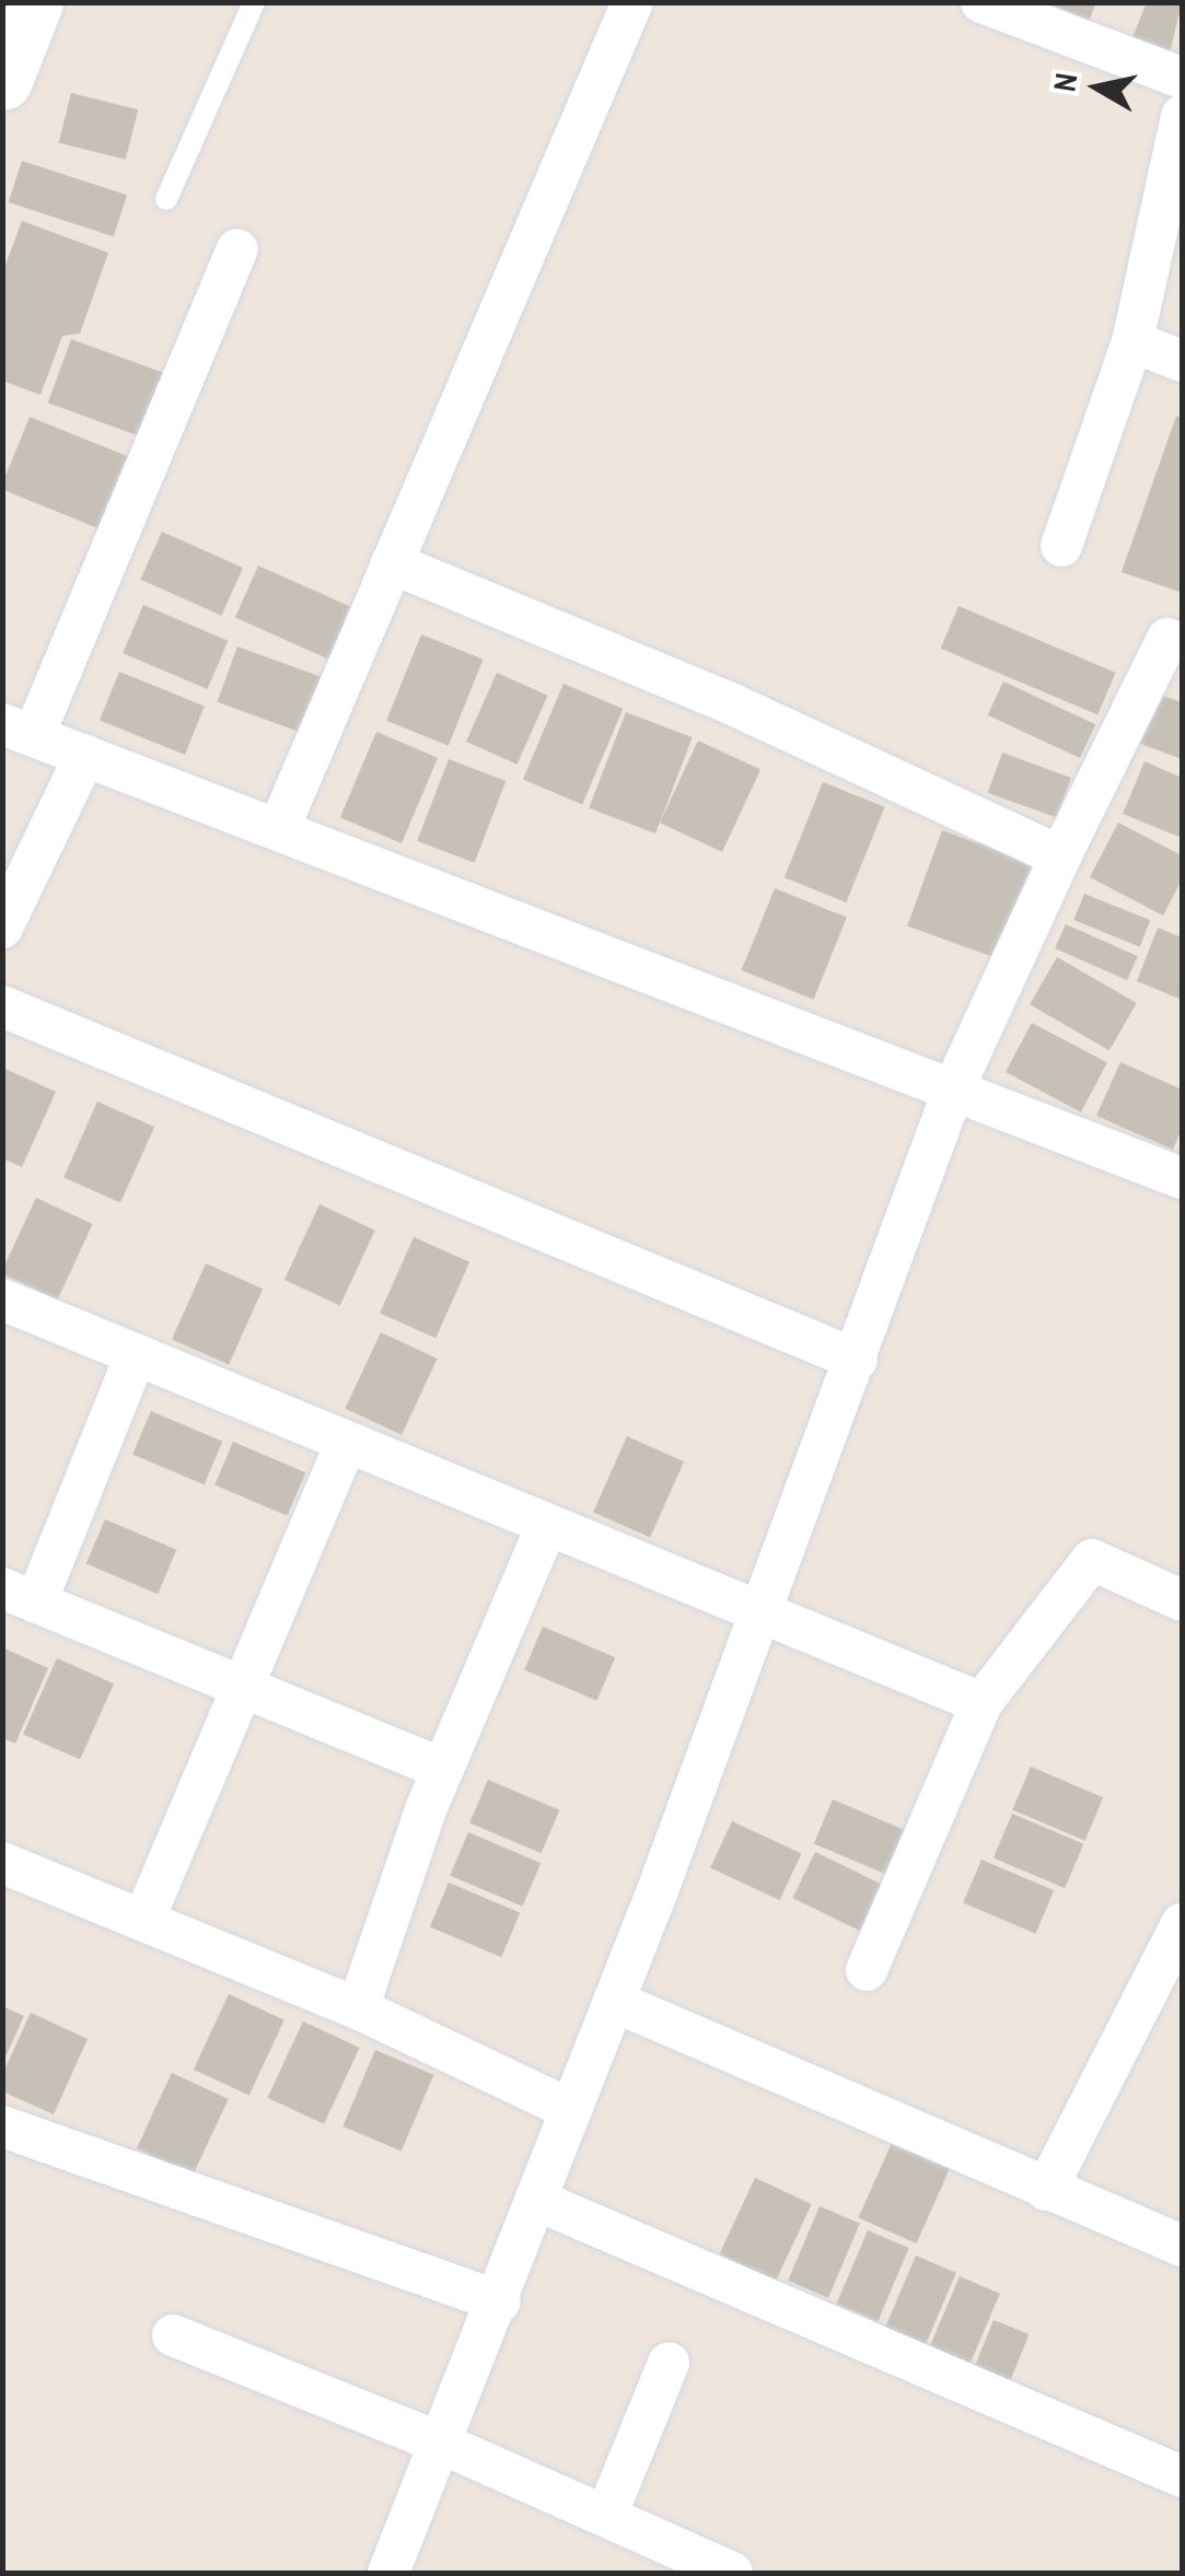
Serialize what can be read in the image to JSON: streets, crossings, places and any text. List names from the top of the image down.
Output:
{
  "north": "left"
}
